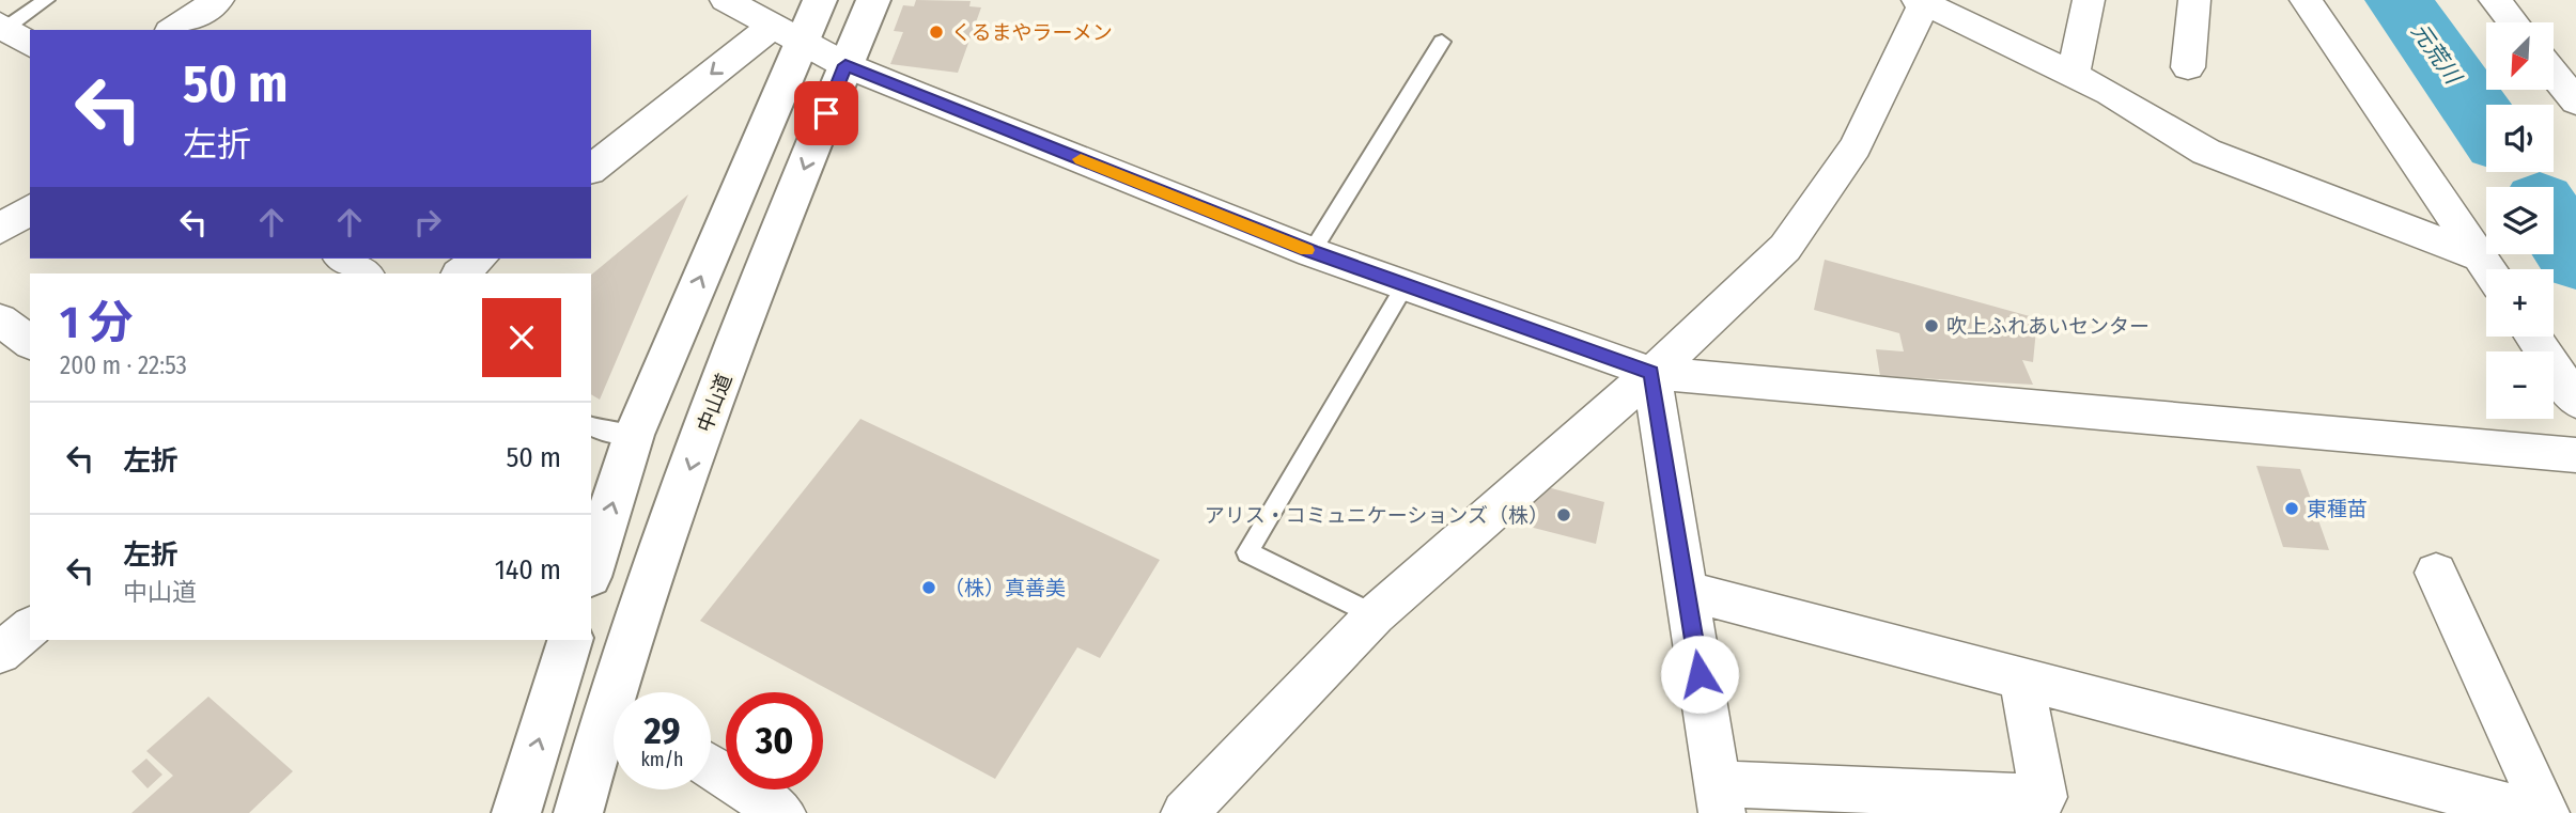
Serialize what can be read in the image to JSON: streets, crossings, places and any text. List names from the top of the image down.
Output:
{
  "streets": {
    "highway": ["中山道"]
  },
  "water": ["元荒川"],
  "places": [
    "くるまやラーメン",
    "吹上ふれあいセンター",
    "東種苗",
    "アリス・コミュニケーションズ（株）",
    "（株）真善美"
  ],
  "north": "bottom left",
  "page": {
    "map_buttons": ["+", "−"],
    "turn": ["50 m", "左折"],
    "heading": ["1 分", "200 m · 22:53"],
    "list": [
      {
        "name": "左折",
        "value": "50 m"
      },
      {
        "name": "左折",
        "note": "中山道",
        "value": "140 m"
      }
    ],
    "speed": "29 km/h",
    "limit": "30"
  }
}
